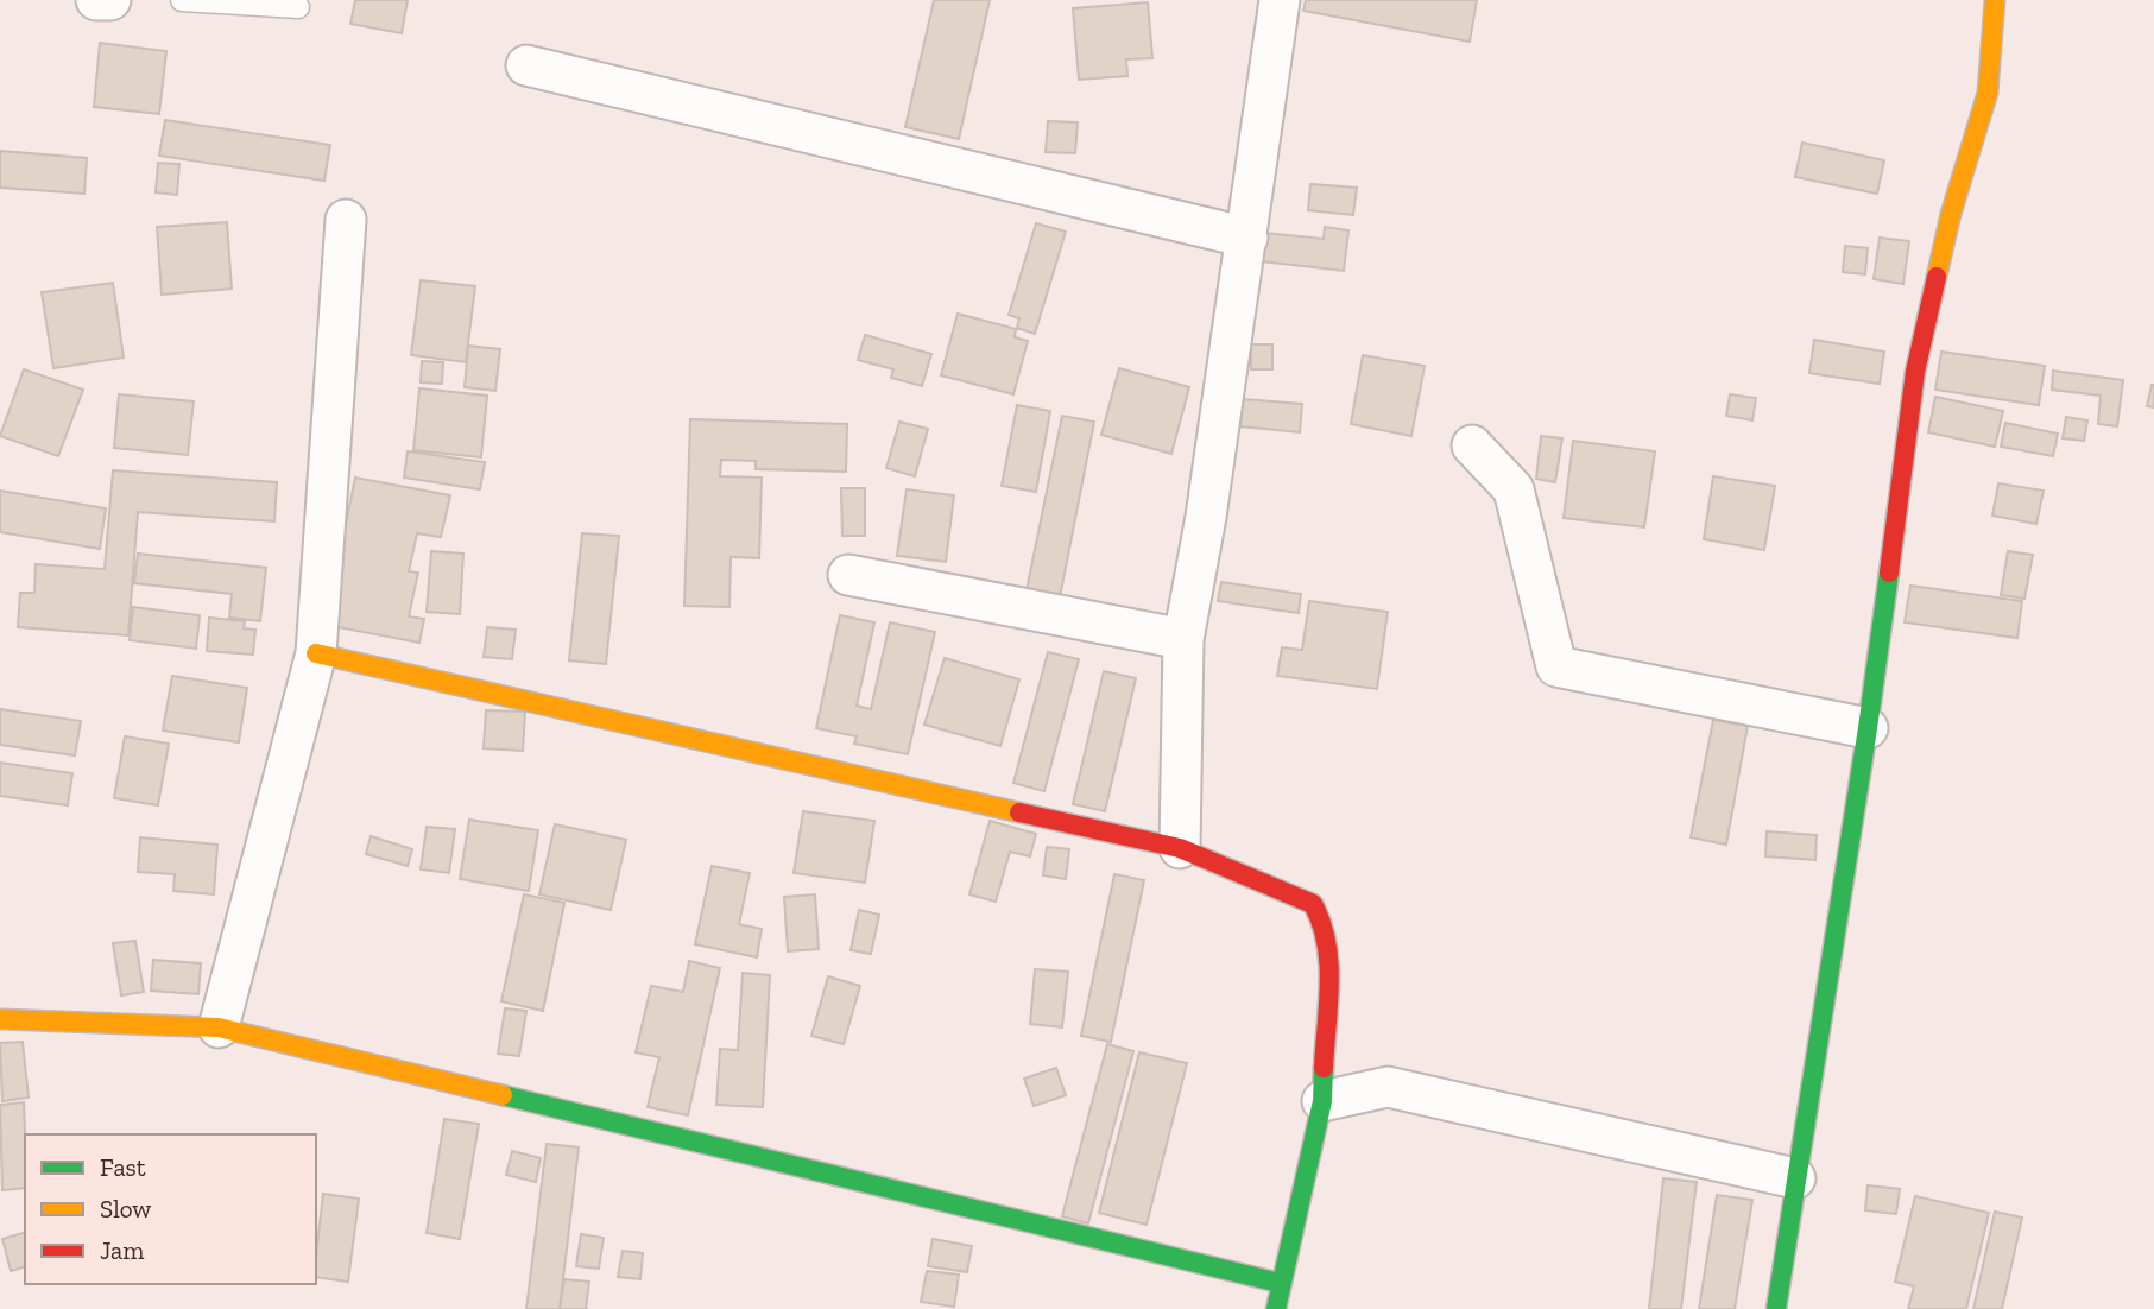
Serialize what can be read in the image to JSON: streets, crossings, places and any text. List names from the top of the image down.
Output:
{
  "legend": ["Fast", "Slow", "Jam"]
}
